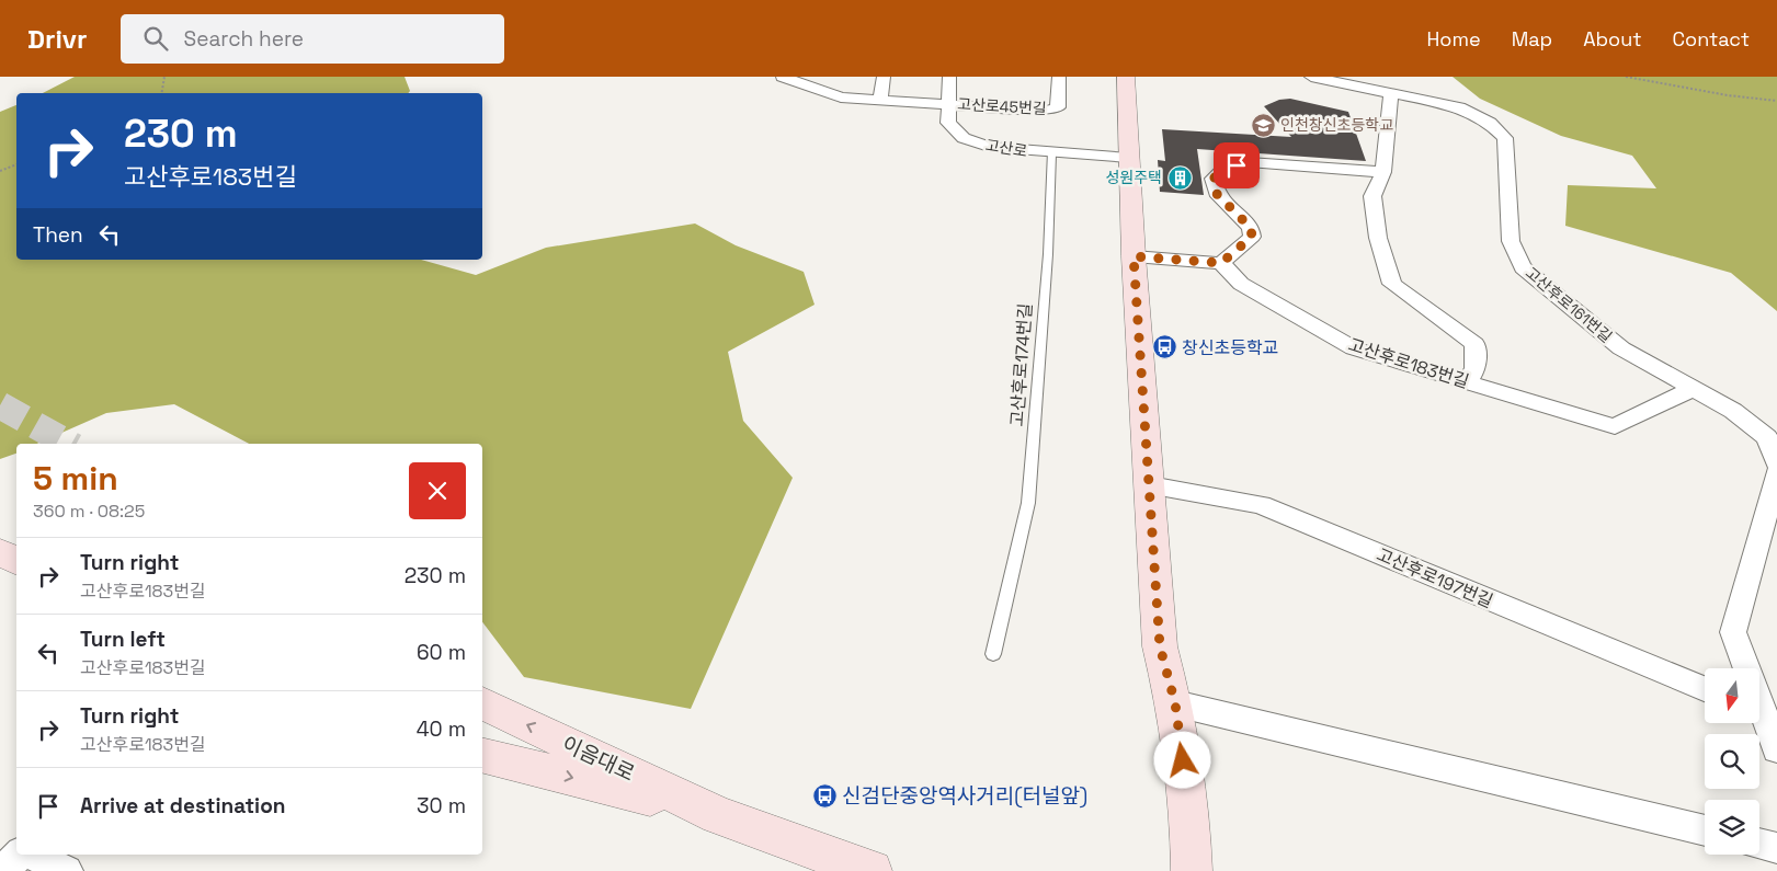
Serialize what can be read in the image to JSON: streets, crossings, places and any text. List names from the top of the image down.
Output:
{
  "streets": {
    "main road": ["이음대로"],
    "street": [
      "고산로45번길",
      "고산로",
      "고산후로161번길",
      "고산후로183번길",
      "고산후로197번길"
    ],
    "lane": ["고산후로174번길"]
  },
  "crossings": [
    ["고산로45번길", "고산로"],
    ["고산로", "고산후로174번길"],
    ["고산후로161번길", "고산후로183번길"]
  ],
  "places": {
    "school or university": ["인천창신초등학교"],
    "building": ["성원주택"],
    "bus stop": ["창신초등학교", "신검단중앙역사거리(터널앞)"]
  },
  "north": "bottom",
  "page": {
    "header": "Drivr",
    "search": "Search here",
    "nav": [
      "Home",
      "Map",
      "About",
      "Contact"
    ],
    "turn": ["230 m", "고산후로183번길"],
    "then": "Then",
    "heading": ["5 min", "360 m · 08:25"],
    "list": [
      {
        "name": "Turn right",
        "note": "고산후로183번길",
        "value": "230 m"
      },
      {
        "name": "Turn left",
        "note": "고산후로183번길",
        "value": "60 m"
      },
      {
        "name": "Turn right",
        "note": "고산후로183번길",
        "value": "40 m"
      },
      {
        "name": "Arrive at destination",
        "value": "30 m"
      }
    ]
  }
}
